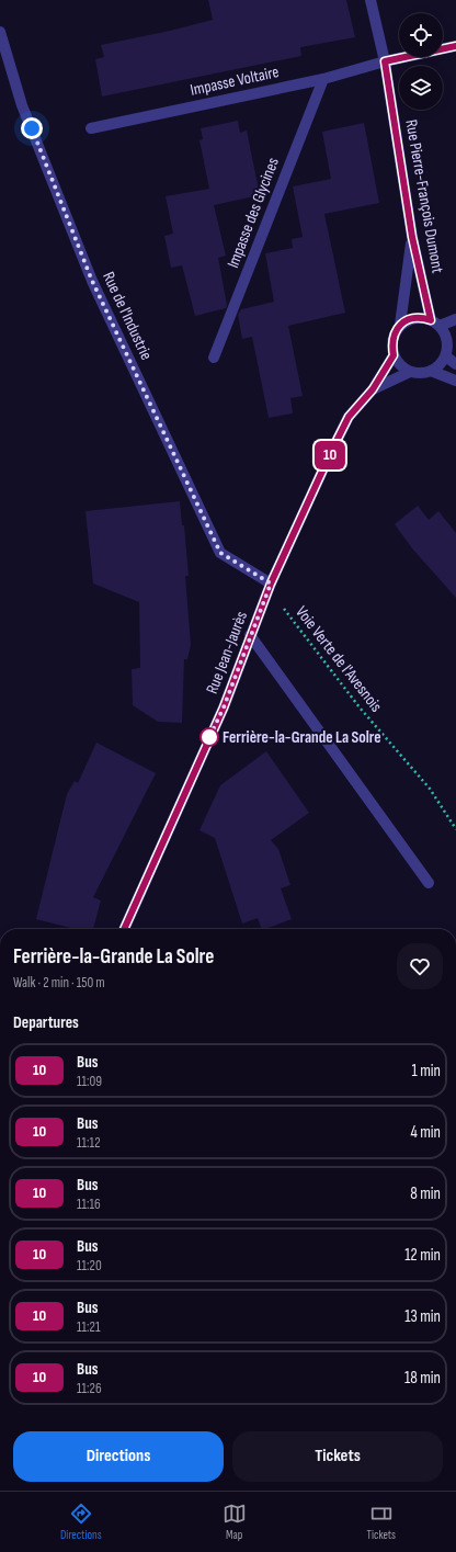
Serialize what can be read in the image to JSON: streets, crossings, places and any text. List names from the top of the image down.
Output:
{
  "streets": {
    "street": [
      "Impasse Voltaire",
      "Rue Pierre-François Dumont",
      "Impasse des Glycines",
      "Rue de l'Industrie",
      "Rue Jean-Jaurès"
    ],
    "path": ["Voie Verte de l'Avesnois"]
  },
  "crossings": [
    ["Impasse Voltaire", "Rue Pierre-François Dumont"],
    ["Impasse Voltaire", "Impasse des Glycines"],
    ["Rue Pierre-François Dumont", "Rue Jean-Jaurès"],
    ["Rue de l'Industrie", "Rue Jean-Jaurès"],
    ["Rue de l'Industrie", "Voie Verte de l'Avesnois"],
    ["Rue Jean-Jaurès", "Voie Verte de l'Avesnois"]
  ],
  "places": ["Ferrière-la-Grande La Solre"],
  "lines": ["bus line 10"],
  "page": {
    "on_map": "10",
    "heading": [
      ["Ferrière-la-Grande La Solre", "Walk · 2 min · 150 m"],
      "Departures"
    ],
    "list": [
      {
        "mark": "10",
        "name": "Bus",
        "note": "11:09",
        "value": "1 min"
      },
      {
        "mark": "10",
        "name": "Bus",
        "note": "11:12",
        "value": "4 min"
      },
      {
        "mark": "10",
        "name": "Bus",
        "note": "11:16",
        "value": "8 min"
      },
      {
        "mark": "10",
        "name": "Bus",
        "note": "11:20",
        "value": "12 min"
      },
      {
        "mark": "10",
        "name": "Bus",
        "note": "11:21",
        "value": "13 min"
      },
      {
        "mark": "10",
        "name": "Bus",
        "note": "11:26",
        "value": "18 min"
      }
    ],
    "buttons": ["Directions", "Tickets"],
    "tabs": ["Directions", "Map", "Tickets"]
  }
}
